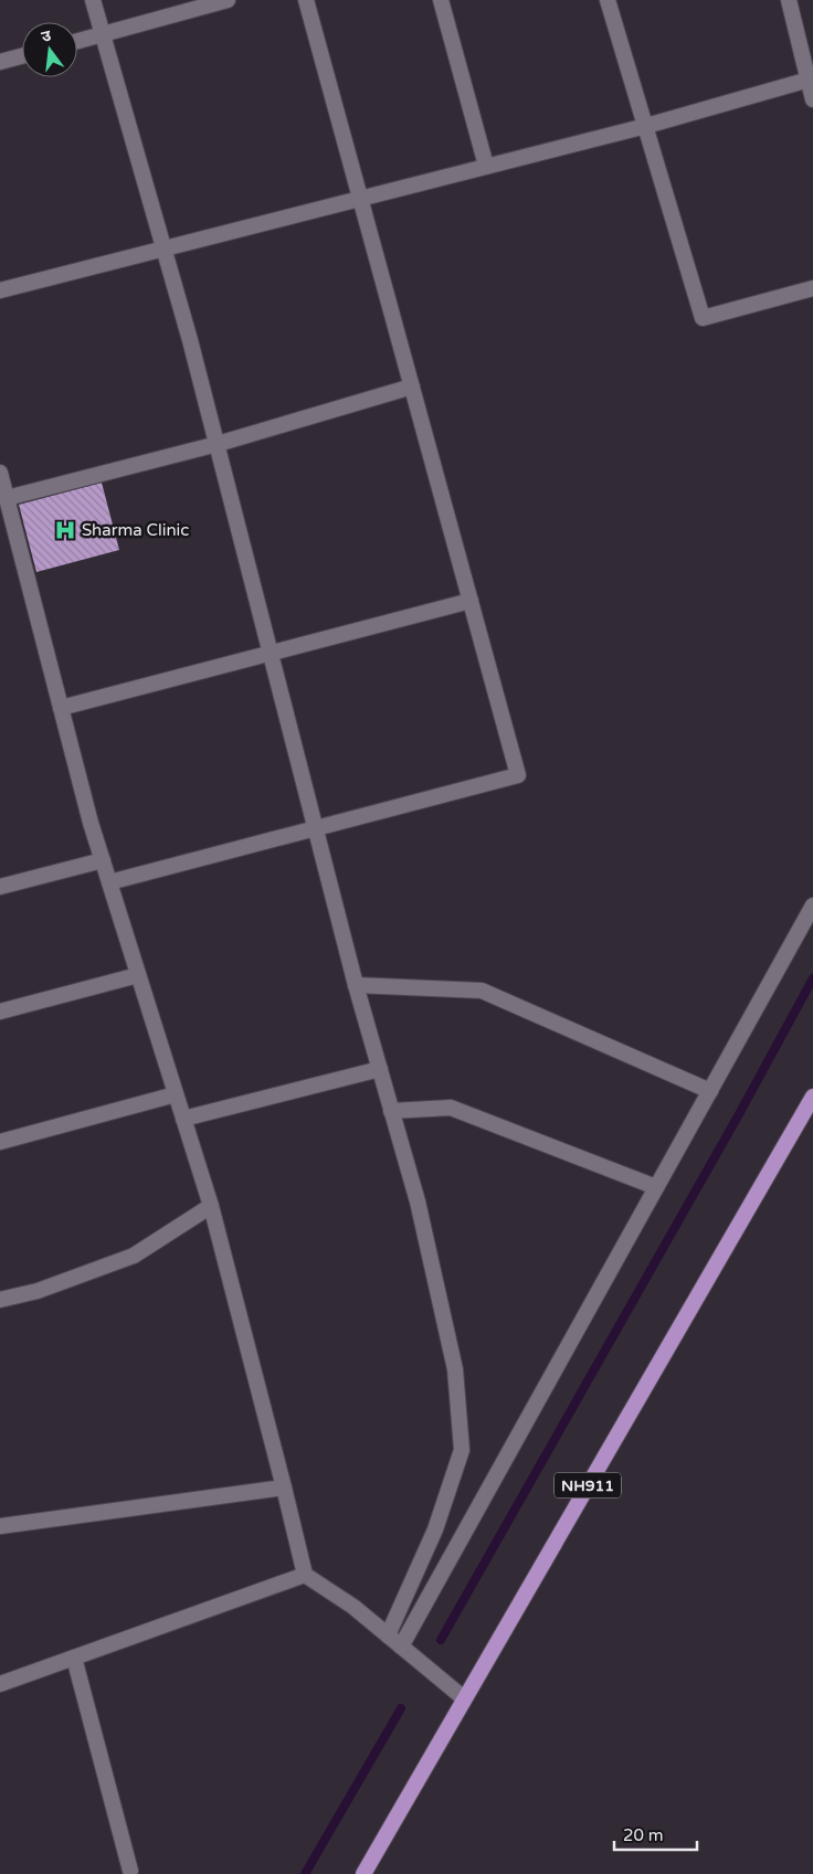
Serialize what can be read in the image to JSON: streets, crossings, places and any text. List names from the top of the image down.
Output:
{
  "streets": {
    "highway": ["NH911"]
  },
  "places": {
    "hospital": ["Sharma Clinic"]
  },
  "scale_bar": "20 m",
  "north": "top"
}
